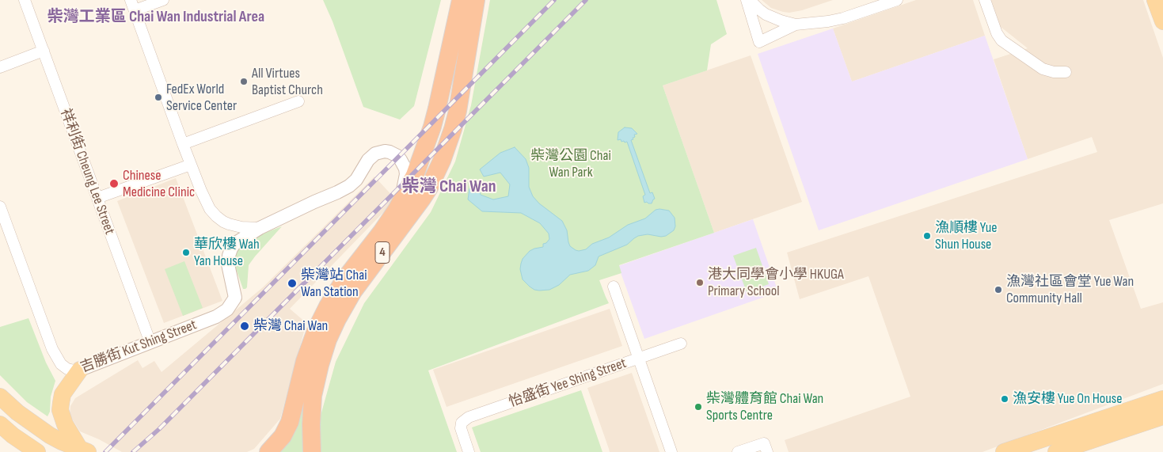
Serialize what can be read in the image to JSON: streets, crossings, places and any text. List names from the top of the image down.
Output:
{
  "streets": {
    "highway": ["4"],
    "street": ["祥利街 Cheung Lee Street", "吉勝街 Kut Shing Street", "怡盛街 Yee Shing Street"]
  },
  "crossings": [
    ["祥利街 Cheung Lee Street", "吉勝街 Kut Shing Street"]
  ],
  "districts": ["柴灣工業區 Chai Wan Industrial Area", "柴灣 Chai Wan"],
  "parks": ["柴灣公園 Chai Wan Park"],
  "places": [
    "All Virtues Baptist Church",
    "FedEx World Service Center",
    "Chinese Medicine Clinic",
    "漁順樓 Yue Shun House",
    "華欣樓 Wah Yan House",
    "港大同學會小學 HKUGA Primary School",
    "柴灣站 Chai Wan Station",
    "漁灣社區會堂 Yue Wan Community Hall",
    "柴灣 Chai Wan",
    "漁安樓 Yue On House",
    "柴灣體育館 Chai Wan Sports Centre"
  ]
}
